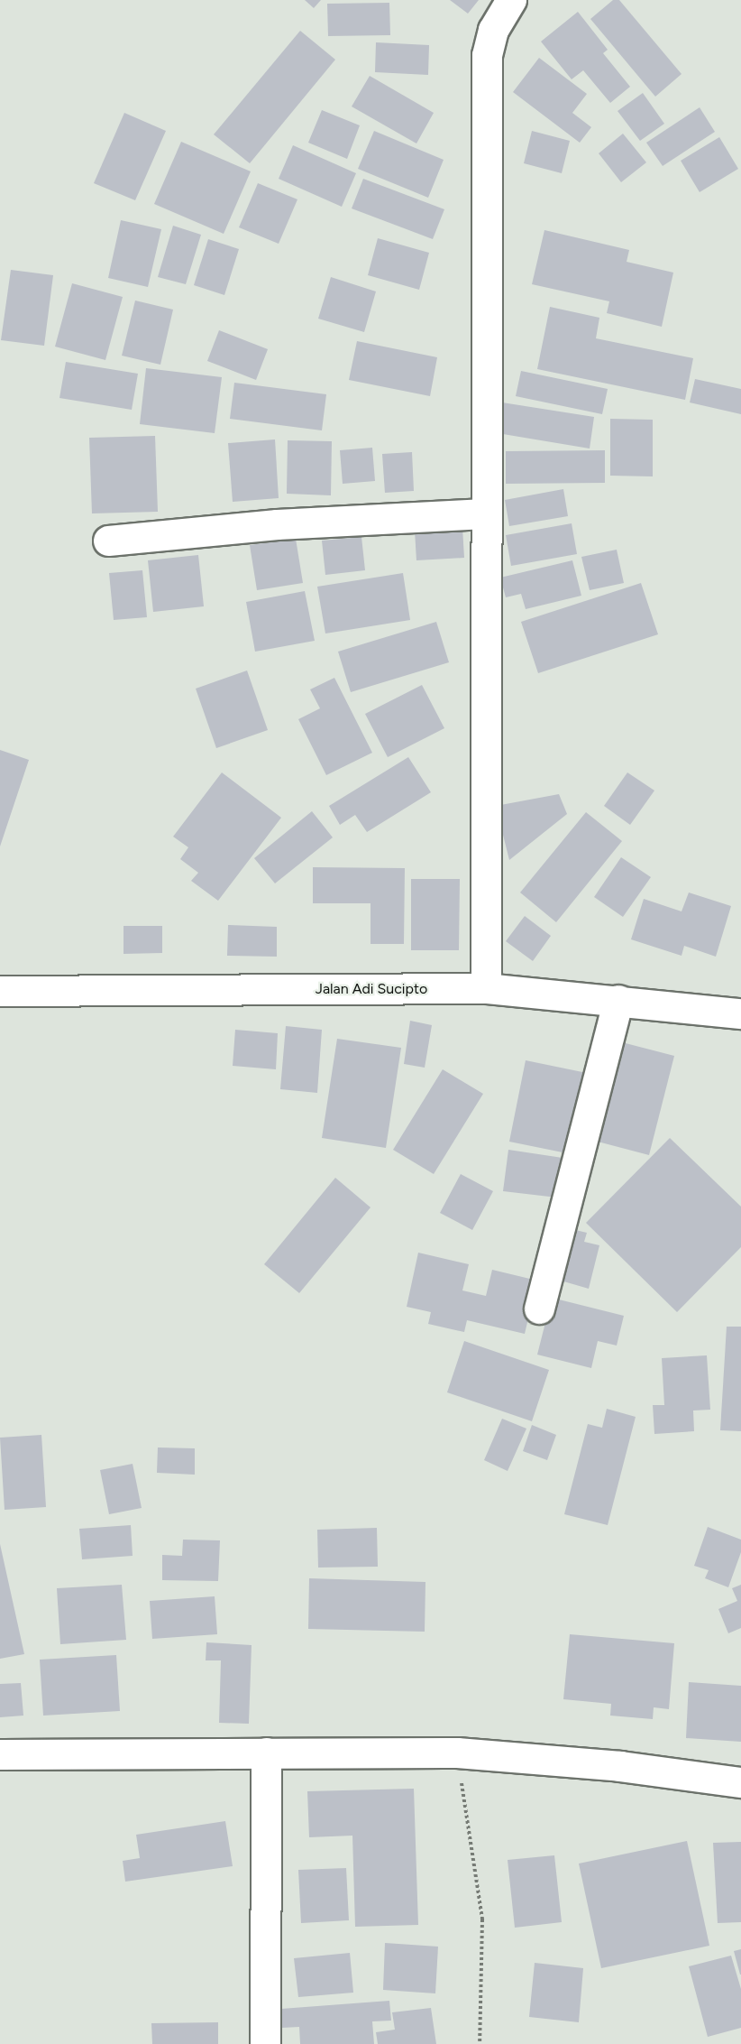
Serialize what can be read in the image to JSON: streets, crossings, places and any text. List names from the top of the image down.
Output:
{
  "streets": {
    "street": ["Jalan Adi Sucipto"]
  }
}
